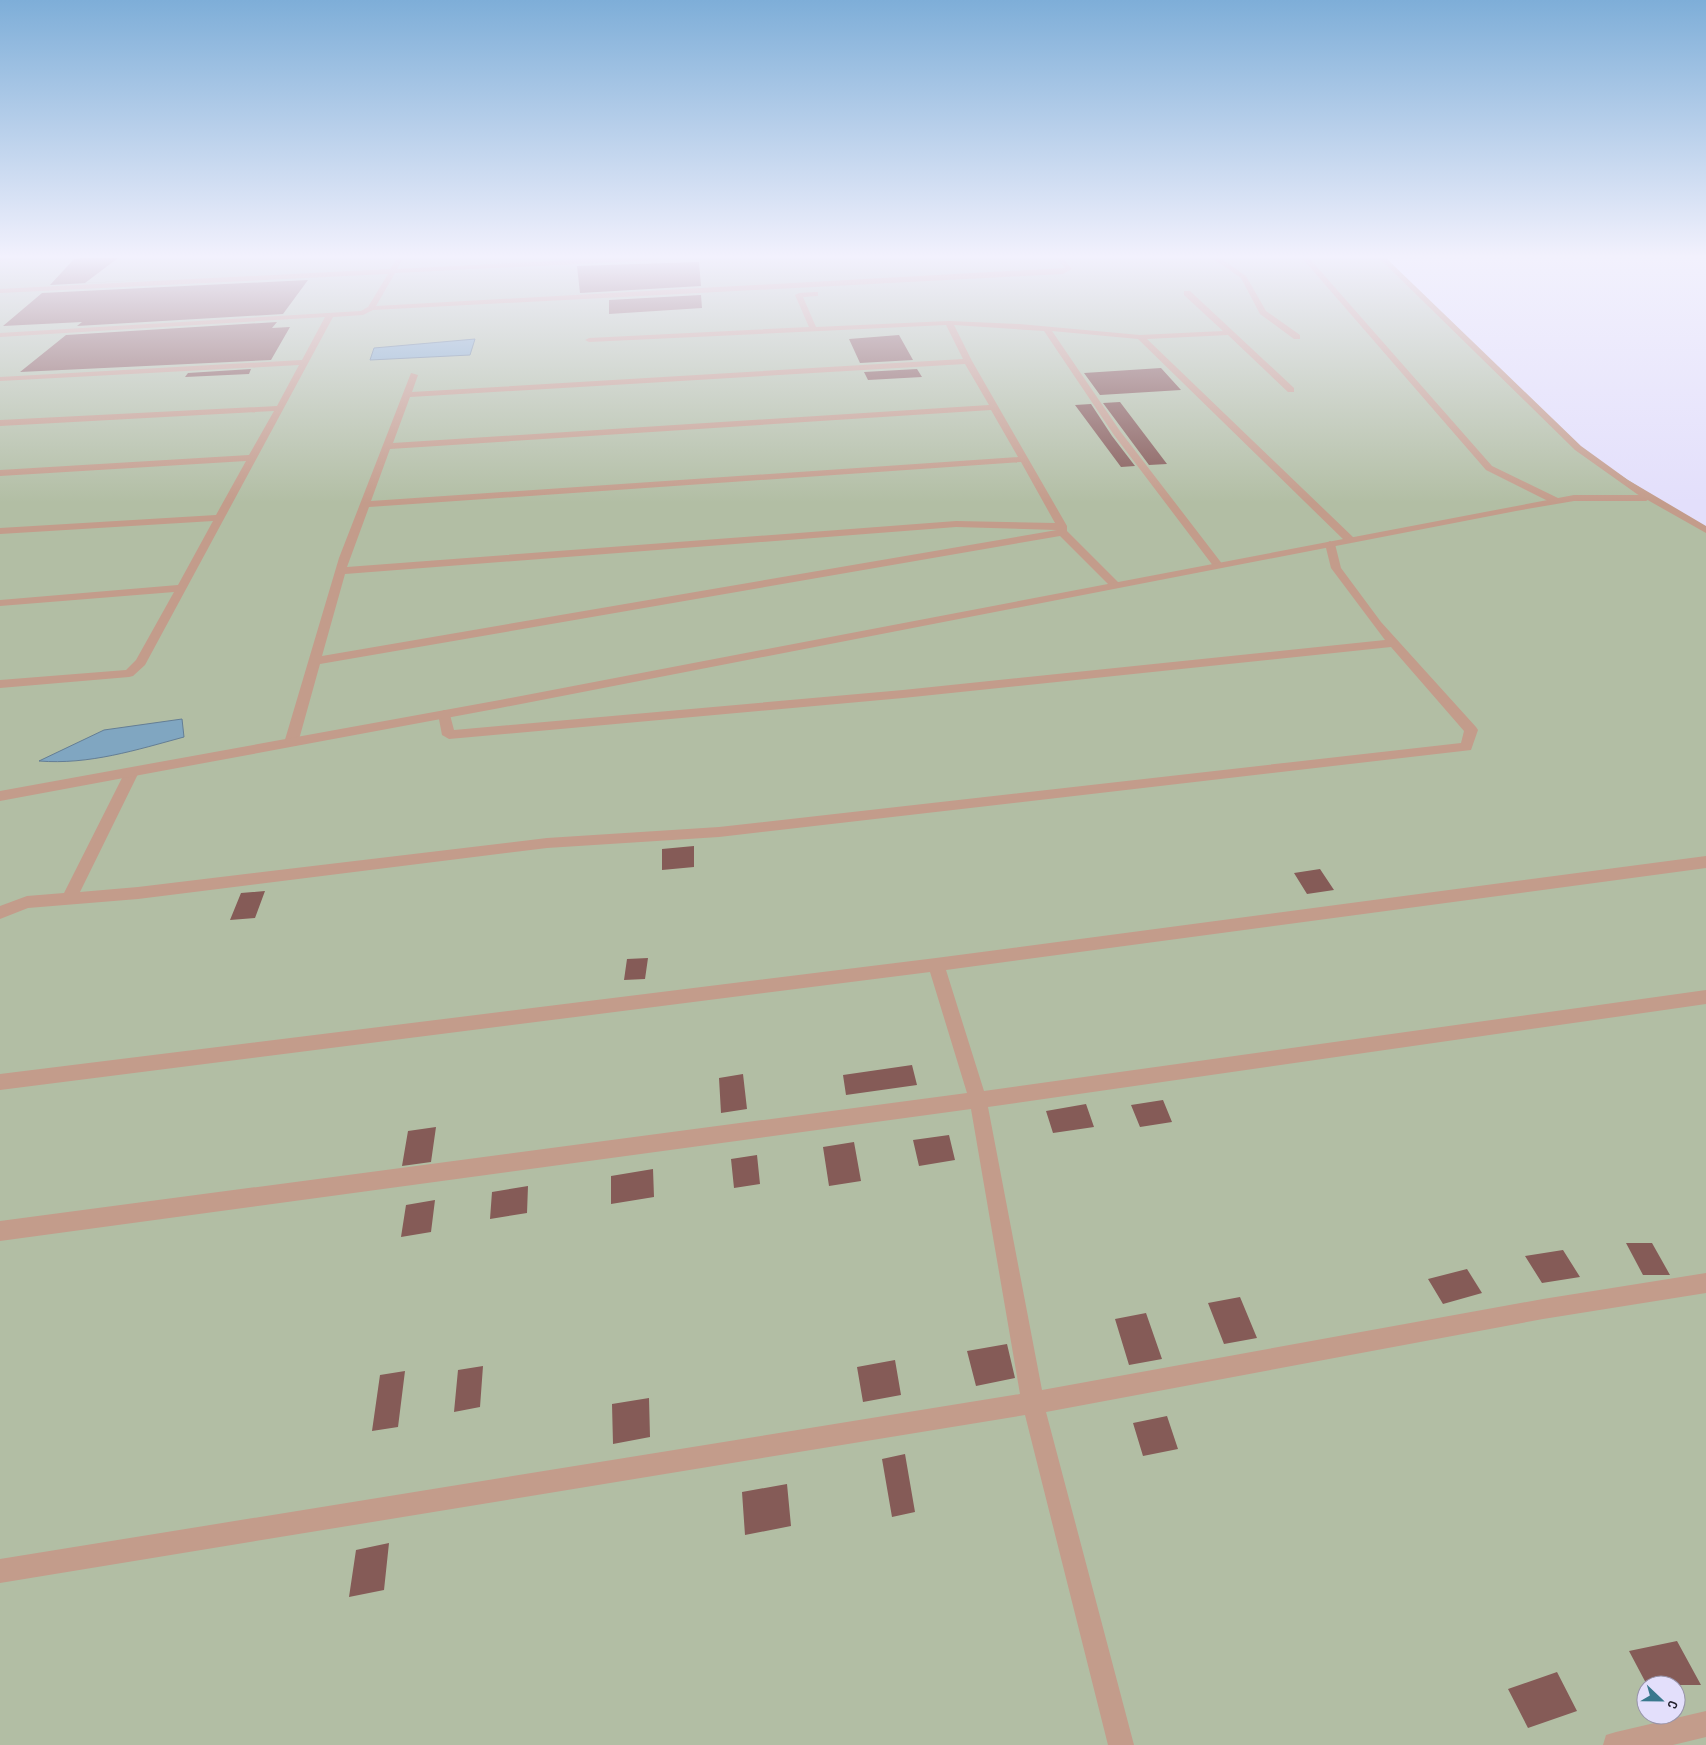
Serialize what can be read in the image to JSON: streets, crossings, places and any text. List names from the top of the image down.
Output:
{
  "north": "right"
}
